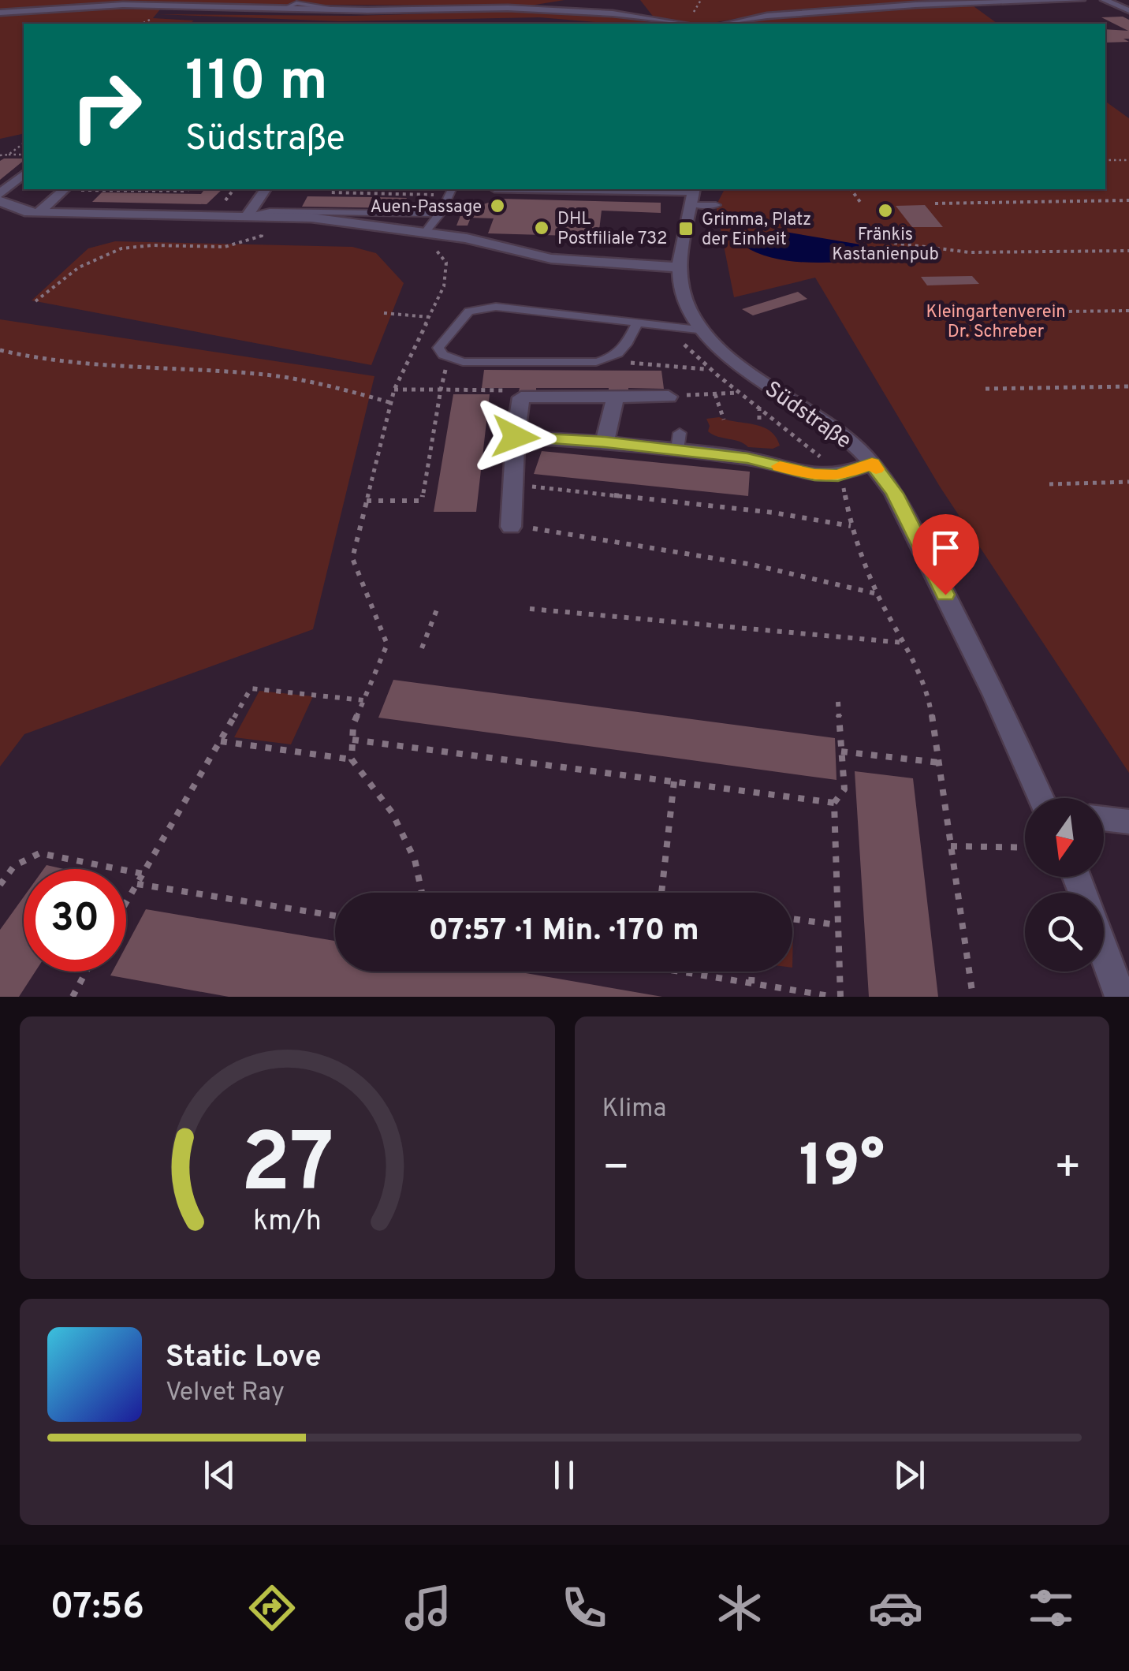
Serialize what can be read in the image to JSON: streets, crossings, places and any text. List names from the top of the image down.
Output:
{
  "streets": {
    "street": ["Südstraße"]
  },
  "parks": ["Kleingartenverein Dr. Schreber"],
  "places": {
    "other": ["Auen-Passage", "Fränkis Kastanienpub", "DHL Postfiliale 732"],
    "transit": ["Grimma, Platz der Einheit"]
  },
  "north": "bottom",
  "page": {
    "turn": ["110 m", "Südstraße"],
    "limit": "30",
    "trip": "07:57 · 1 Min. · 170 m",
    "tile": "Klima",
    "heat": ["−", "19°", "+"],
    "song": ["Static Love", "Velvet Ray"],
    "tabs": "07:56",
    "gauge": ["27", "km/h"]
  }
}
